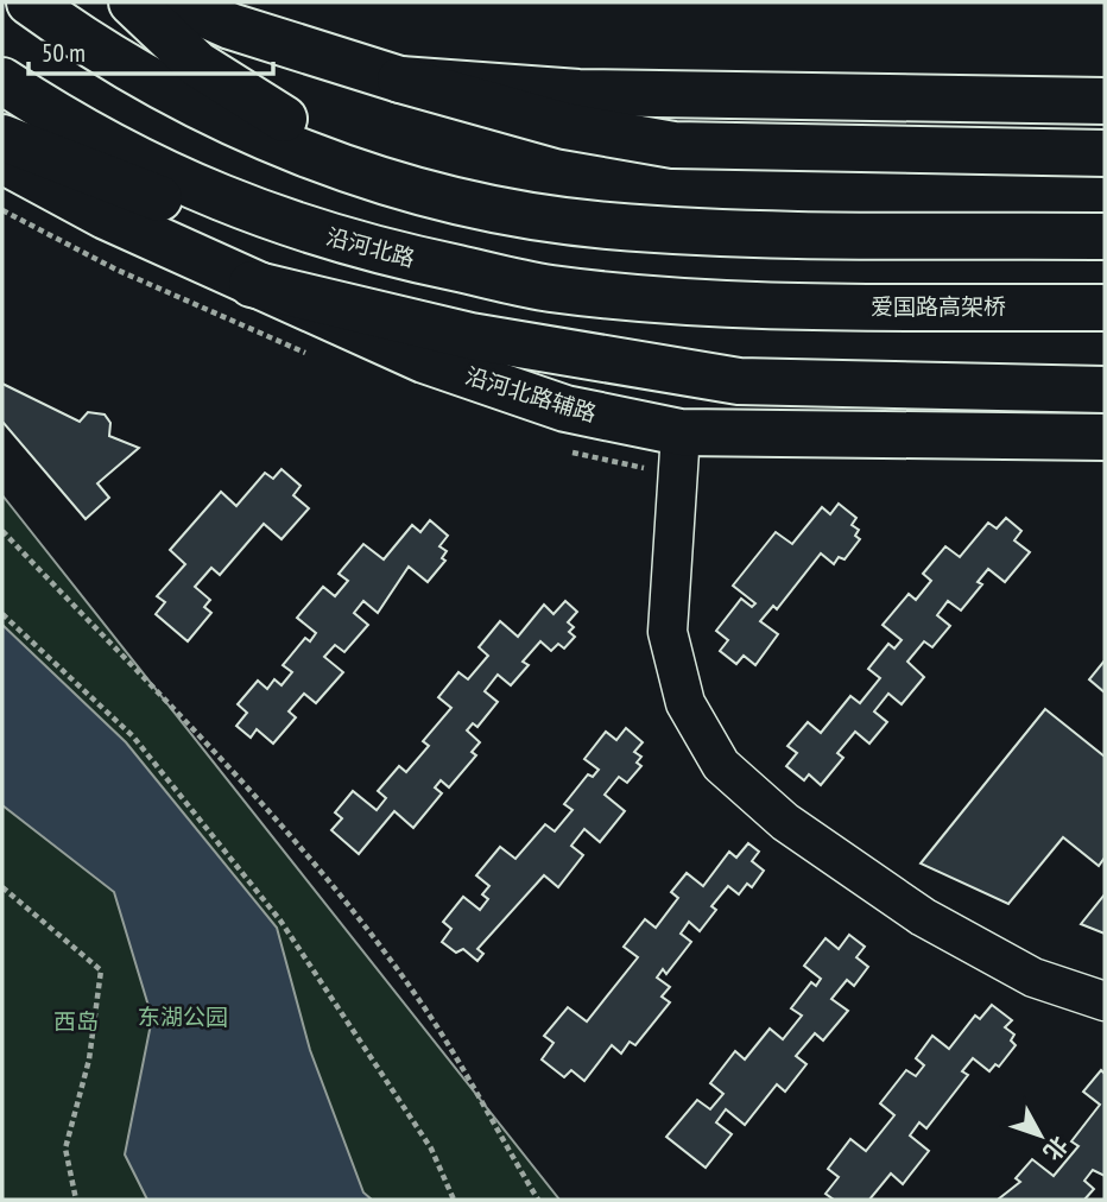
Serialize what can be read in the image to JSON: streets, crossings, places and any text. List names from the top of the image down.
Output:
{
  "streets": {
    "main road": ["沿河北路", "爱国路高架桥", "沿河北路辅路"]
  },
  "crossings": [
    ["沿河北路", "爱国路高架桥"]
  ],
  "parks": ["东湖公园", "西岛"],
  "scale_bar": "50 m",
  "north": "bottom right"
}
